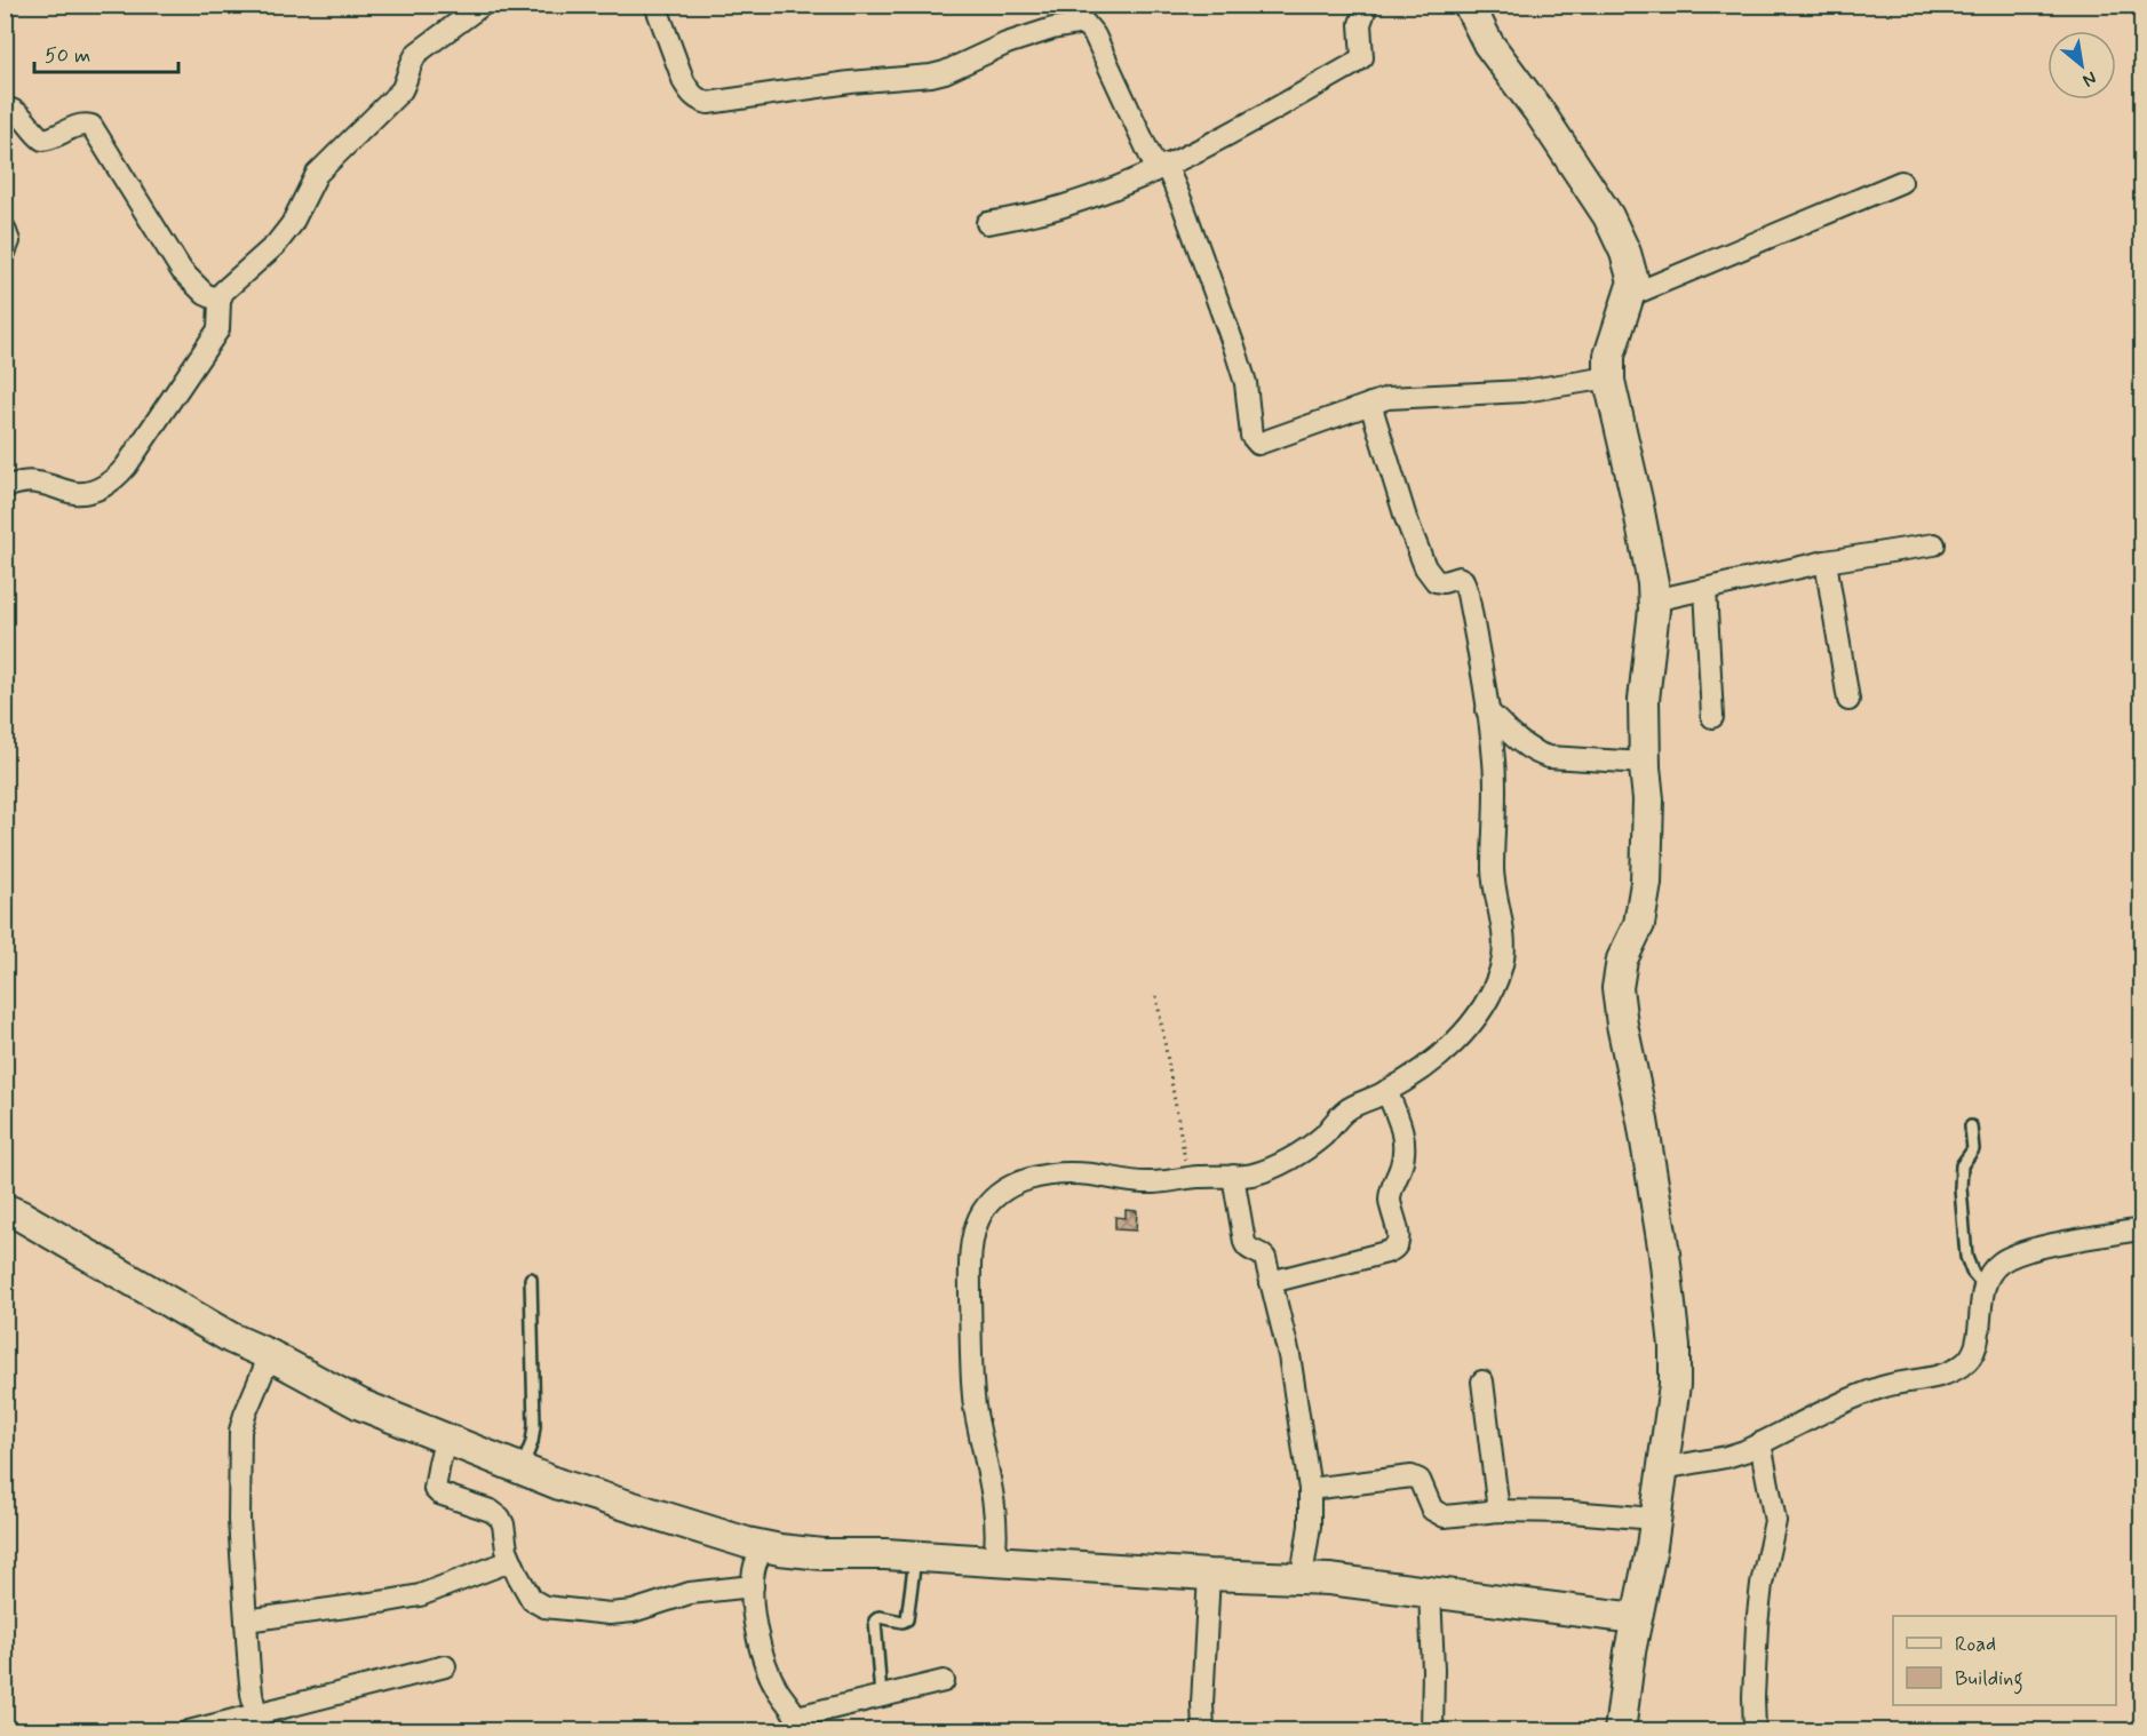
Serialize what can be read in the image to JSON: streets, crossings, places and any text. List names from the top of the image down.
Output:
{
  "legend": ["Road", "Building"],
  "scale_bar": "50 m",
  "north": "bottom right"
}
